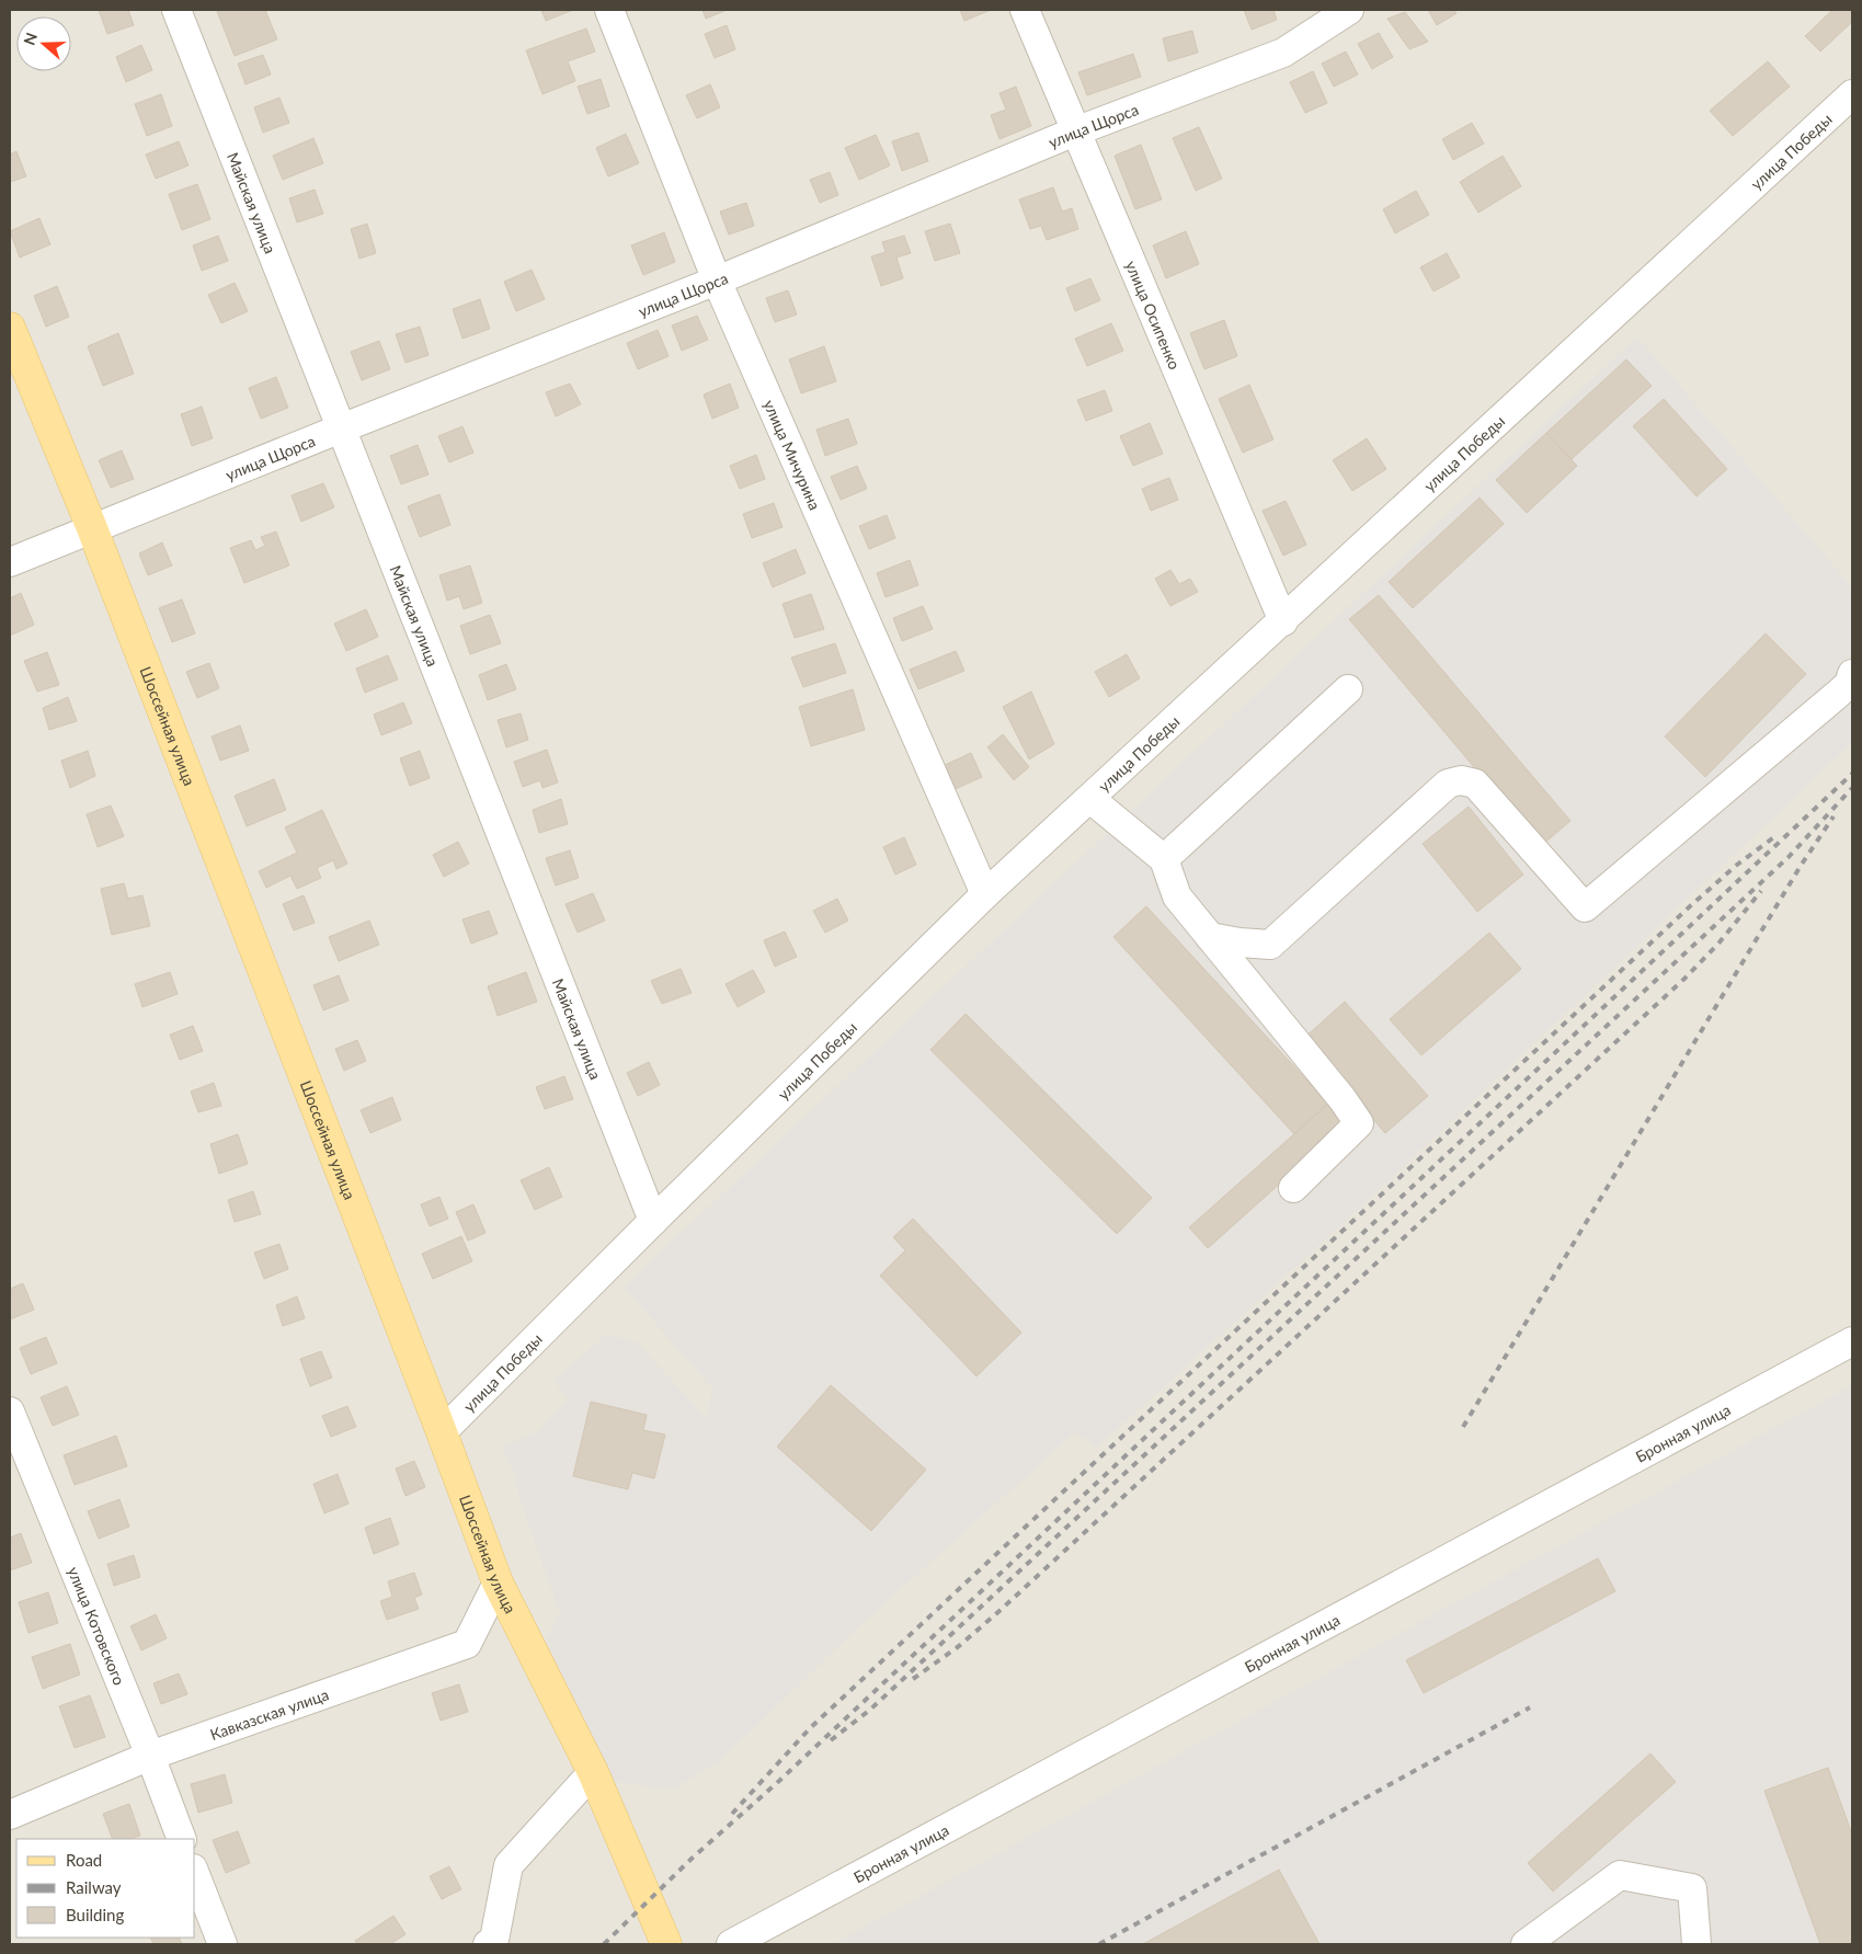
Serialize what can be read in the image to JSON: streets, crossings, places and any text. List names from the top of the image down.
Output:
{
  "streets": {
    "main road": ["Шоссейная улица"],
    "street": [
      "улица Щорса",
      "улица Победы",
      "Майская улица",
      "улица Осипенко",
      "улица Мичурина",
      "Бронная улица",
      "улица Котовского",
      "Кавказская улица"
    ]
  },
  "crossings": [
    ["улица Щорса", "Майская улица"],
    ["улица Щорса", "улица Осипенко"],
    ["улица Щорса", "улица Мичурина"],
    ["улица Щорса", "Шоссейная улица"],
    ["улица Победы", "Майская улица"],
    ["улица Победы", "улица Осипенко"],
    ["улица Победы", "улица Мичурина"],
    ["улица Победы", "Шоссейная улица"],
    ["Шоссейная улица", "Кавказская улица"],
    ["улица Котовского", "Кавказская улица"]
  ],
  "legend": ["Road", "Railway", "Building"],
  "north": "left"
}
